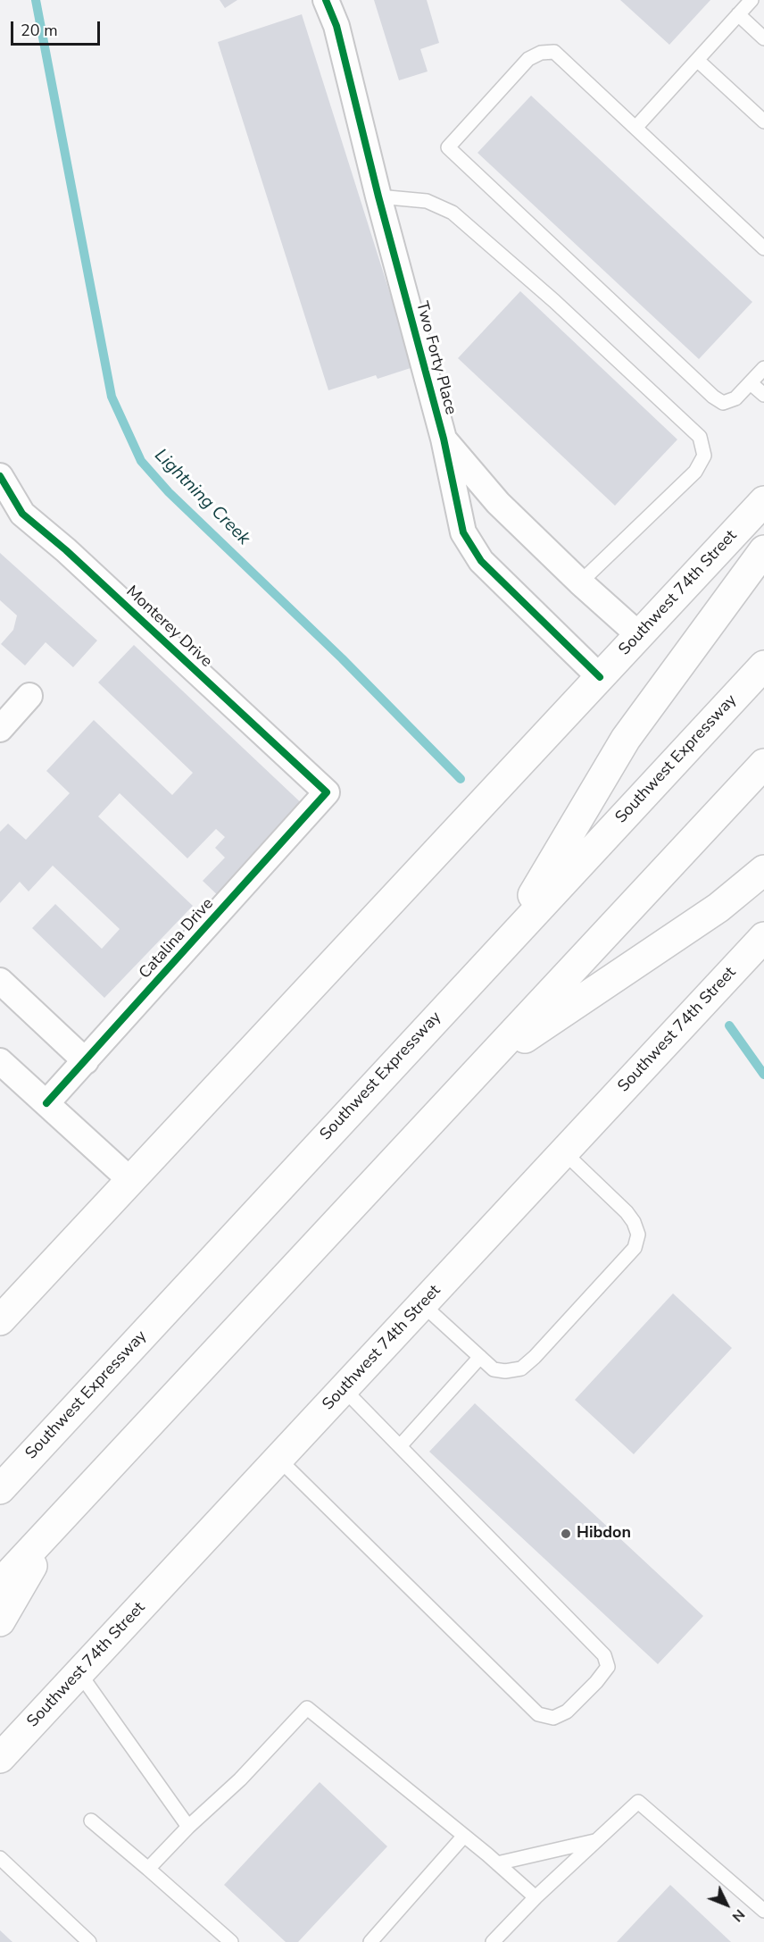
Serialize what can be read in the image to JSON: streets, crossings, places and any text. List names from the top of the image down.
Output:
{
  "streets": {
    "main road": ["Southwest 74th Street", "Southwest Expressway"],
    "street": ["Two Forty Place", "Monterey Drive", "Catalina Drive"]
  },
  "crossings": [
    ["Two Forty Place", "Southwest 74th Street"],
    ["Monterey Drive", "Catalina Drive"]
  ],
  "water": ["Lightning Creek"],
  "places": ["Hibdon"],
  "scale_bar": "20 m",
  "north": "bottom right"
}
